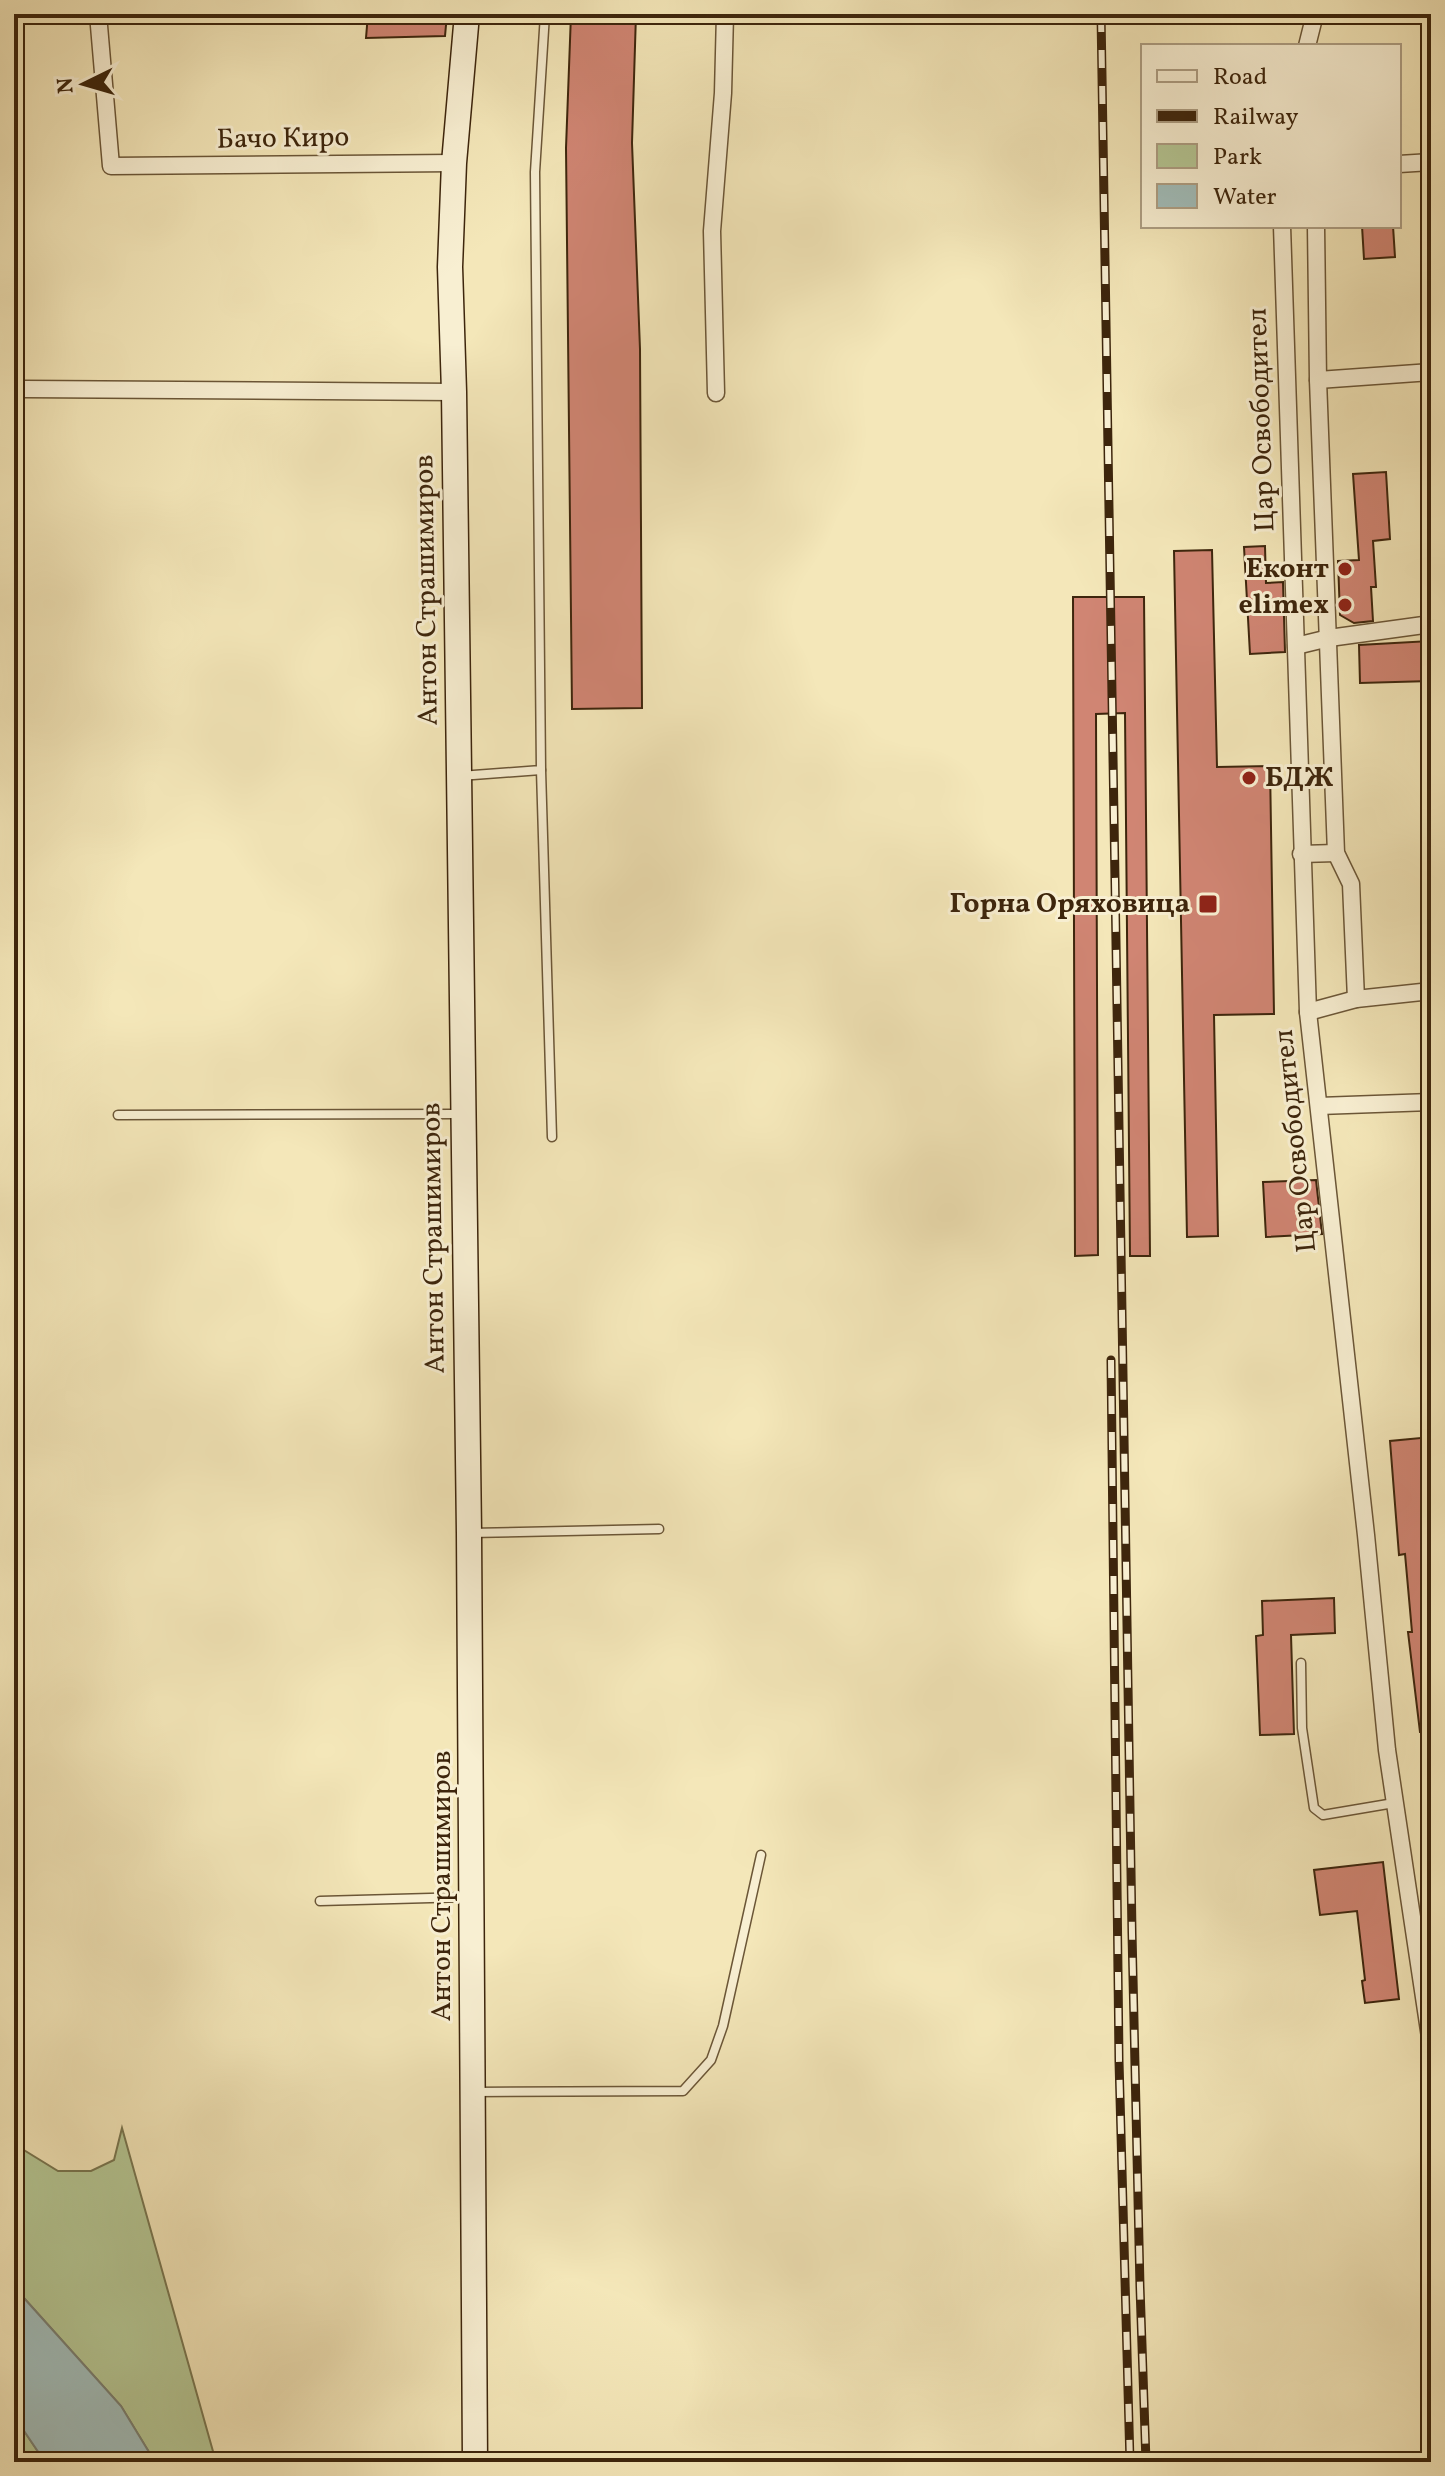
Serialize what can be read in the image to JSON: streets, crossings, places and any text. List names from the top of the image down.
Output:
{
  "streets": {
    "street": ["Бачо Киро", "Цар Освободител", "Антон Страшимиров"]
  },
  "crossings": [
    ["Бачо Киро", "Антон Страшимиров"]
  ],
  "places": {
    "other": ["Еконт", "elimex", "БДЖ"],
    "transit": ["Горна Оряховица"]
  },
  "legend": [
    "Road",
    "Railway",
    "Park",
    "Water"
  ],
  "north": "left"
}
